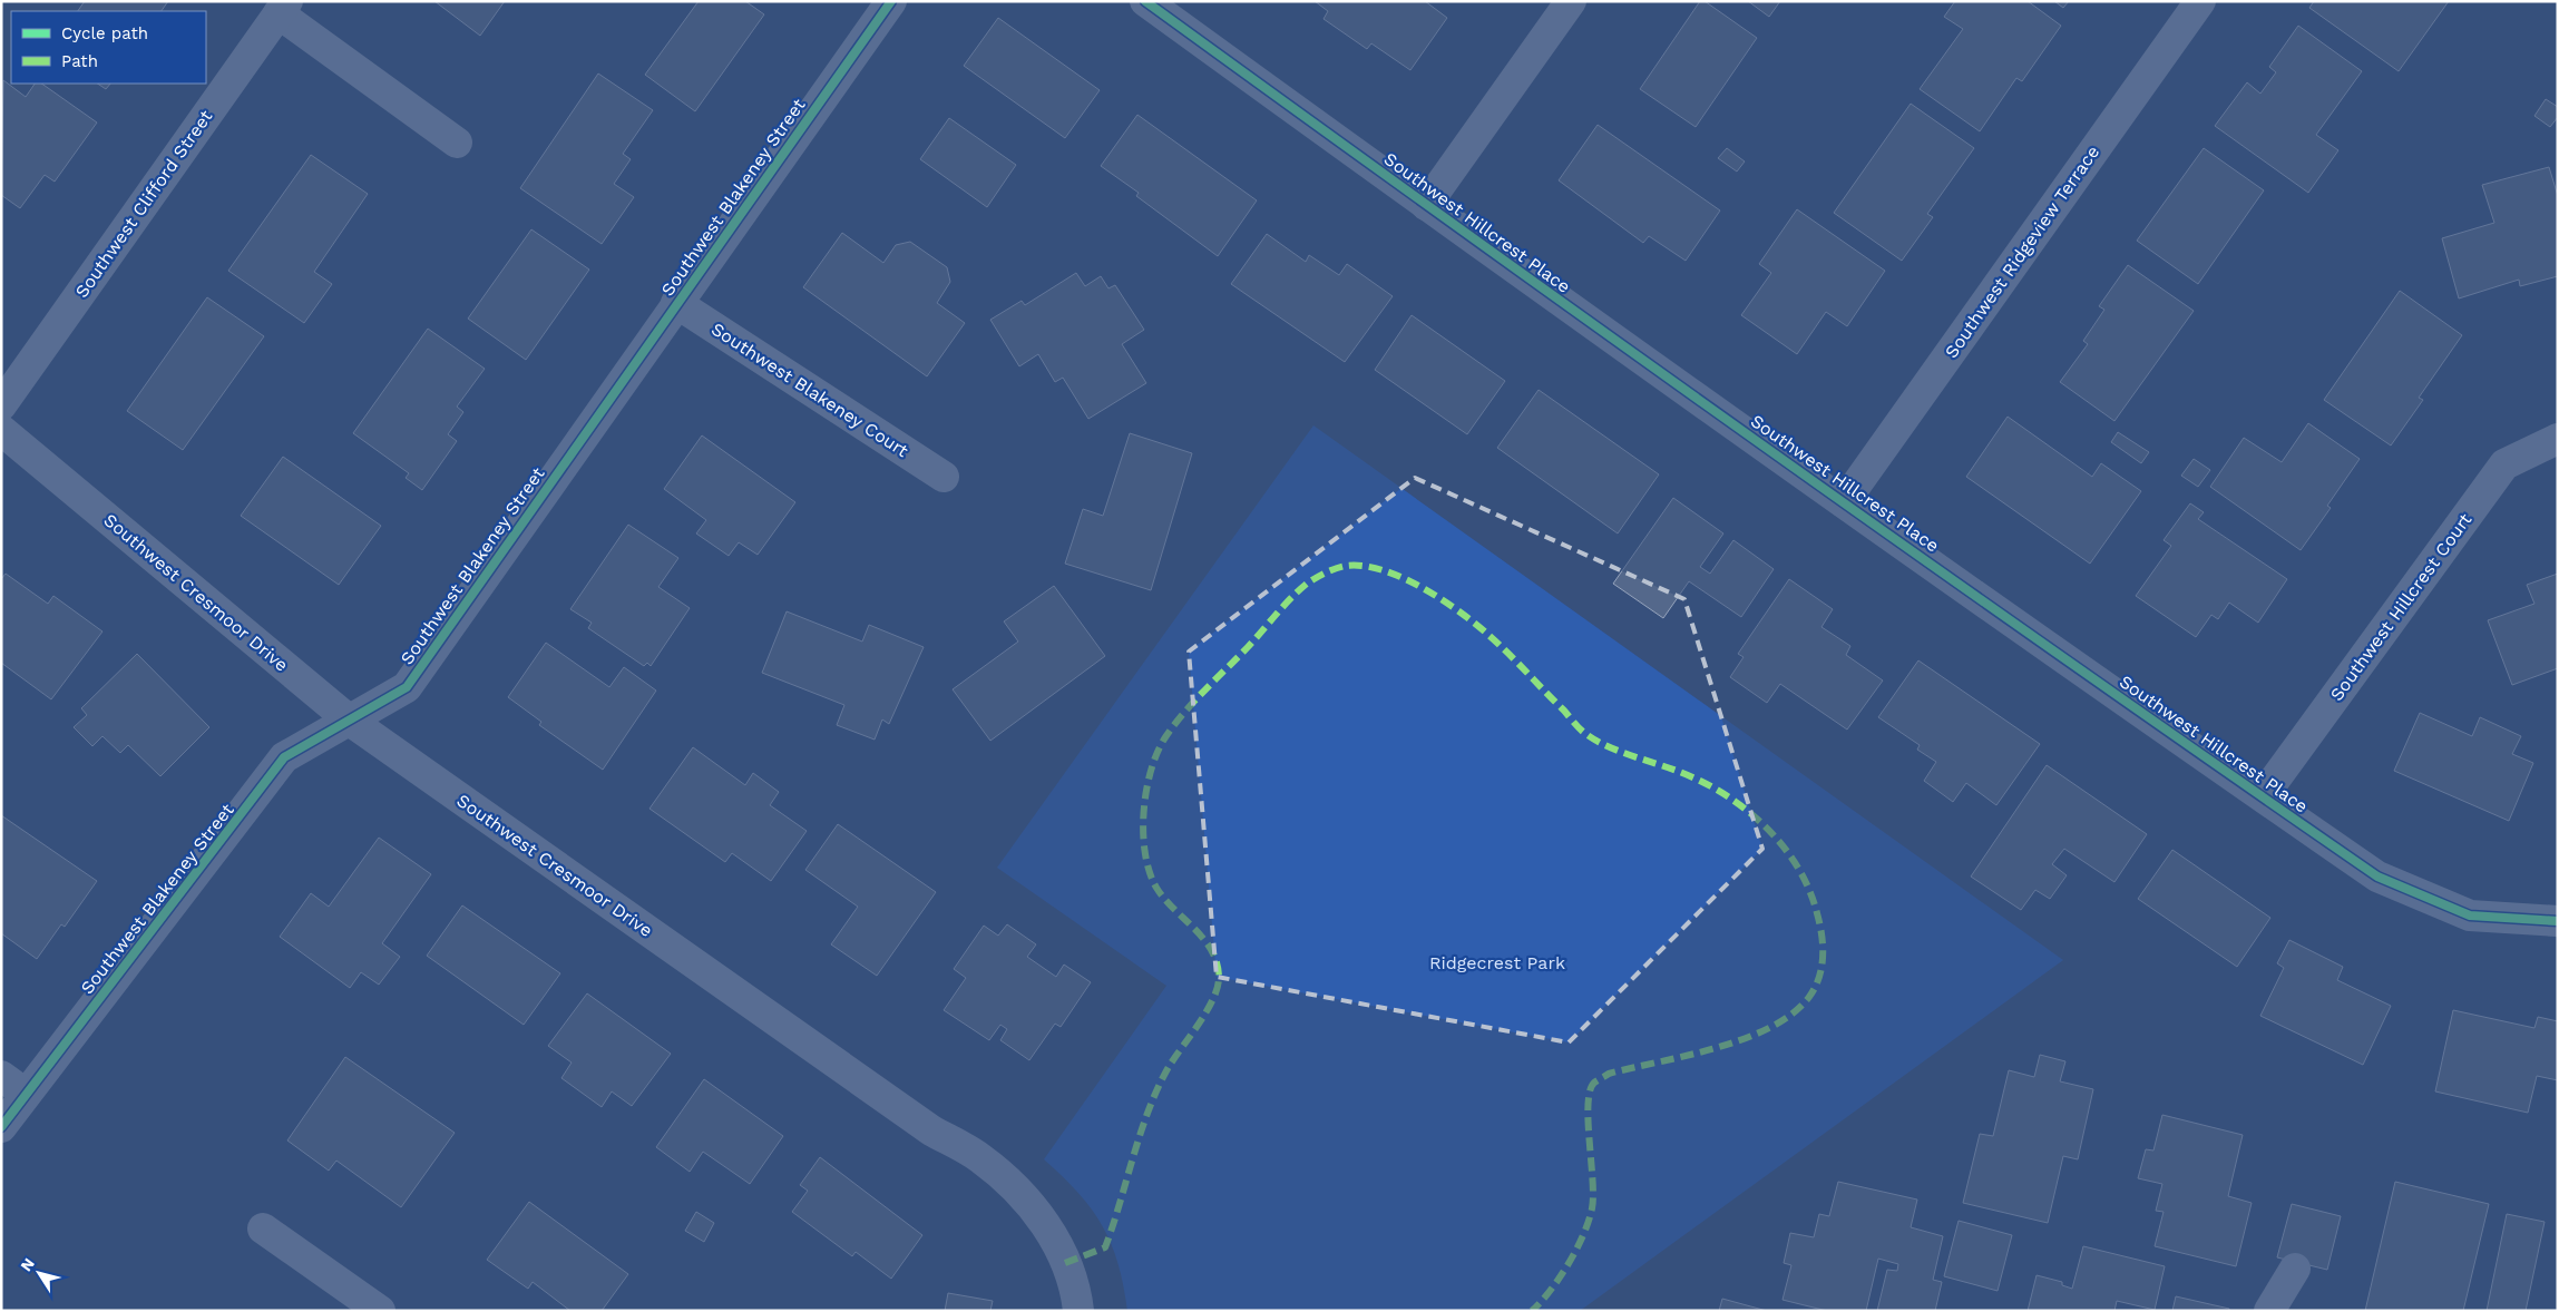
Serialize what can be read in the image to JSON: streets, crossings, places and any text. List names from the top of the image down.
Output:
{
  "streets": {
    "street": [
      "Southwest Blakeney Street",
      "Southwest Clifford Street",
      "Southwest Hillcrest Place",
      "Southwest Ridgeview Terrace",
      "Southwest Blakeney Court",
      "Southwest Cresmoor Drive",
      "Southwest Hillcrest Court"
    ]
  },
  "crossings": [
    ["Southwest Blakeney Street", "Southwest Blakeney Court"],
    ["Southwest Blakeney Street", "Southwest Cresmoor Drive"],
    ["Southwest Hillcrest Place", "Southwest Ridgeview Terrace"],
    ["Southwest Hillcrest Place", "Southwest Hillcrest Court"]
  ],
  "parks": ["Ridgecrest Park"],
  "legend": ["Cycle path", "Path"],
  "north": "top left"
}
